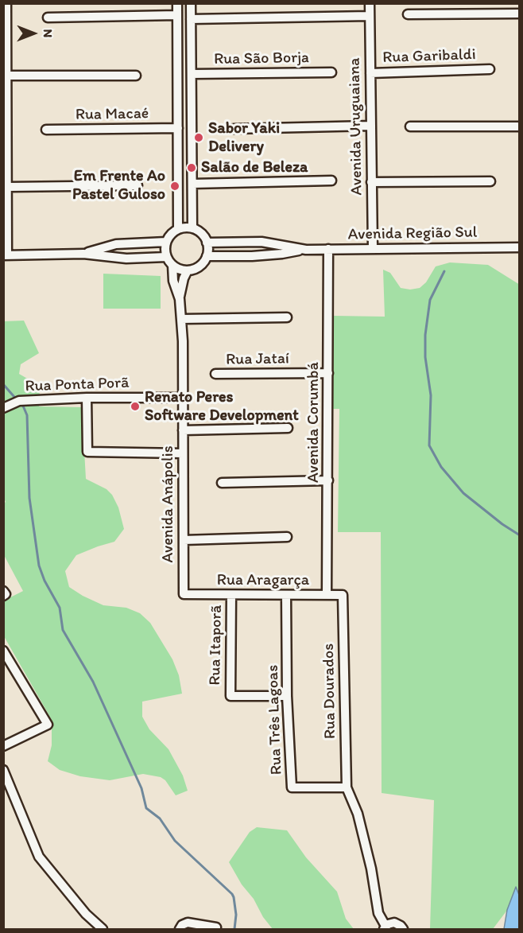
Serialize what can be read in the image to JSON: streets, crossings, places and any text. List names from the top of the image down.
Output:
{
  "streets": {
    "street": [
      "Rua Garibaldi",
      "Rua São Borja",
      "Rua Macaé",
      "Avenida Uruguaiana",
      "Avenida Região Sul",
      "Rua Jataí",
      "Rua Ponta Porã",
      "Avenida Corumbá",
      "Avenida Anápolis",
      "Rua Aragarça",
      "Rua Itaporã",
      "Rua Dourados",
      "Rua Três Lagoas"
    ]
  },
  "crossings": [
    ["Rua Garibaldi", "Avenida Uruguaiana"],
    ["Avenida Uruguaiana", "Avenida Região Sul"],
    ["Avenida Região Sul", "Avenida Corumbá"],
    ["Avenida Região Sul", "Avenida Anápolis"],
    ["Rua Jataí", "Avenida Corumbá"],
    ["Rua Ponta Porã", "Avenida Anápolis"],
    ["Avenida Corumbá", "Rua Aragarça"],
    ["Avenida Anápolis", "Rua Aragarça"],
    ["Rua Aragarça", "Rua Itaporã"],
    ["Rua Aragarça", "Rua Dourados"],
    ["Rua Aragarça", "Rua Três Lagoas"],
    ["Rua Itaporã", "Rua Três Lagoas"],
    ["Rua Dourados", "Rua Três Lagoas"]
  ],
  "places": [
    "Sabor Yaki Delivery",
    "Salão de Beleza",
    "Em Frente Ao Pastel Guloso",
    "Renato Peres Software Development"
  ],
  "north": "right"
}
